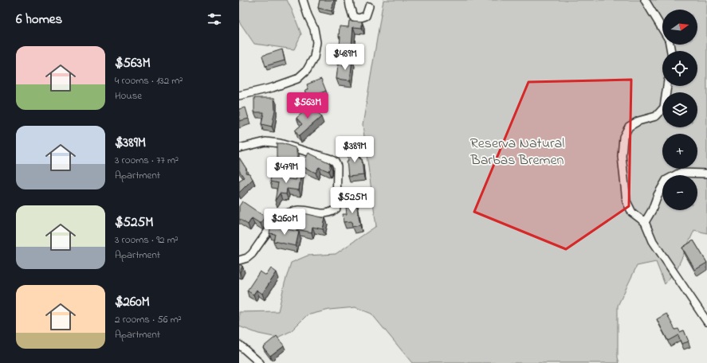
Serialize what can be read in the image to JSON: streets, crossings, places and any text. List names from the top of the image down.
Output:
{
  "parks": ["Reserva Natural Barbas Bremen"],
  "north": "right",
  "page": {
    "heading": "6 homes",
    "map_buttons": ["+", "−"],
    "list": [
      {
        "name": "$563M",
        "note": "4 rooms · 132 m² · House"
      },
      {
        "name": "$389M",
        "note": "3 rooms · 77 m² · Apartment"
      },
      {
        "name": "$525M",
        "note": "3 rooms · 92 m² · Apartment"
      },
      {
        "name": "$260M",
        "note": "2 rooms · 56 m² · Apartment"
      }
    ],
    "price": [
      "$489M",
      "$563M",
      "$389M",
      "$479M",
      "$525M",
      "$260M"
    ]
  }
}
